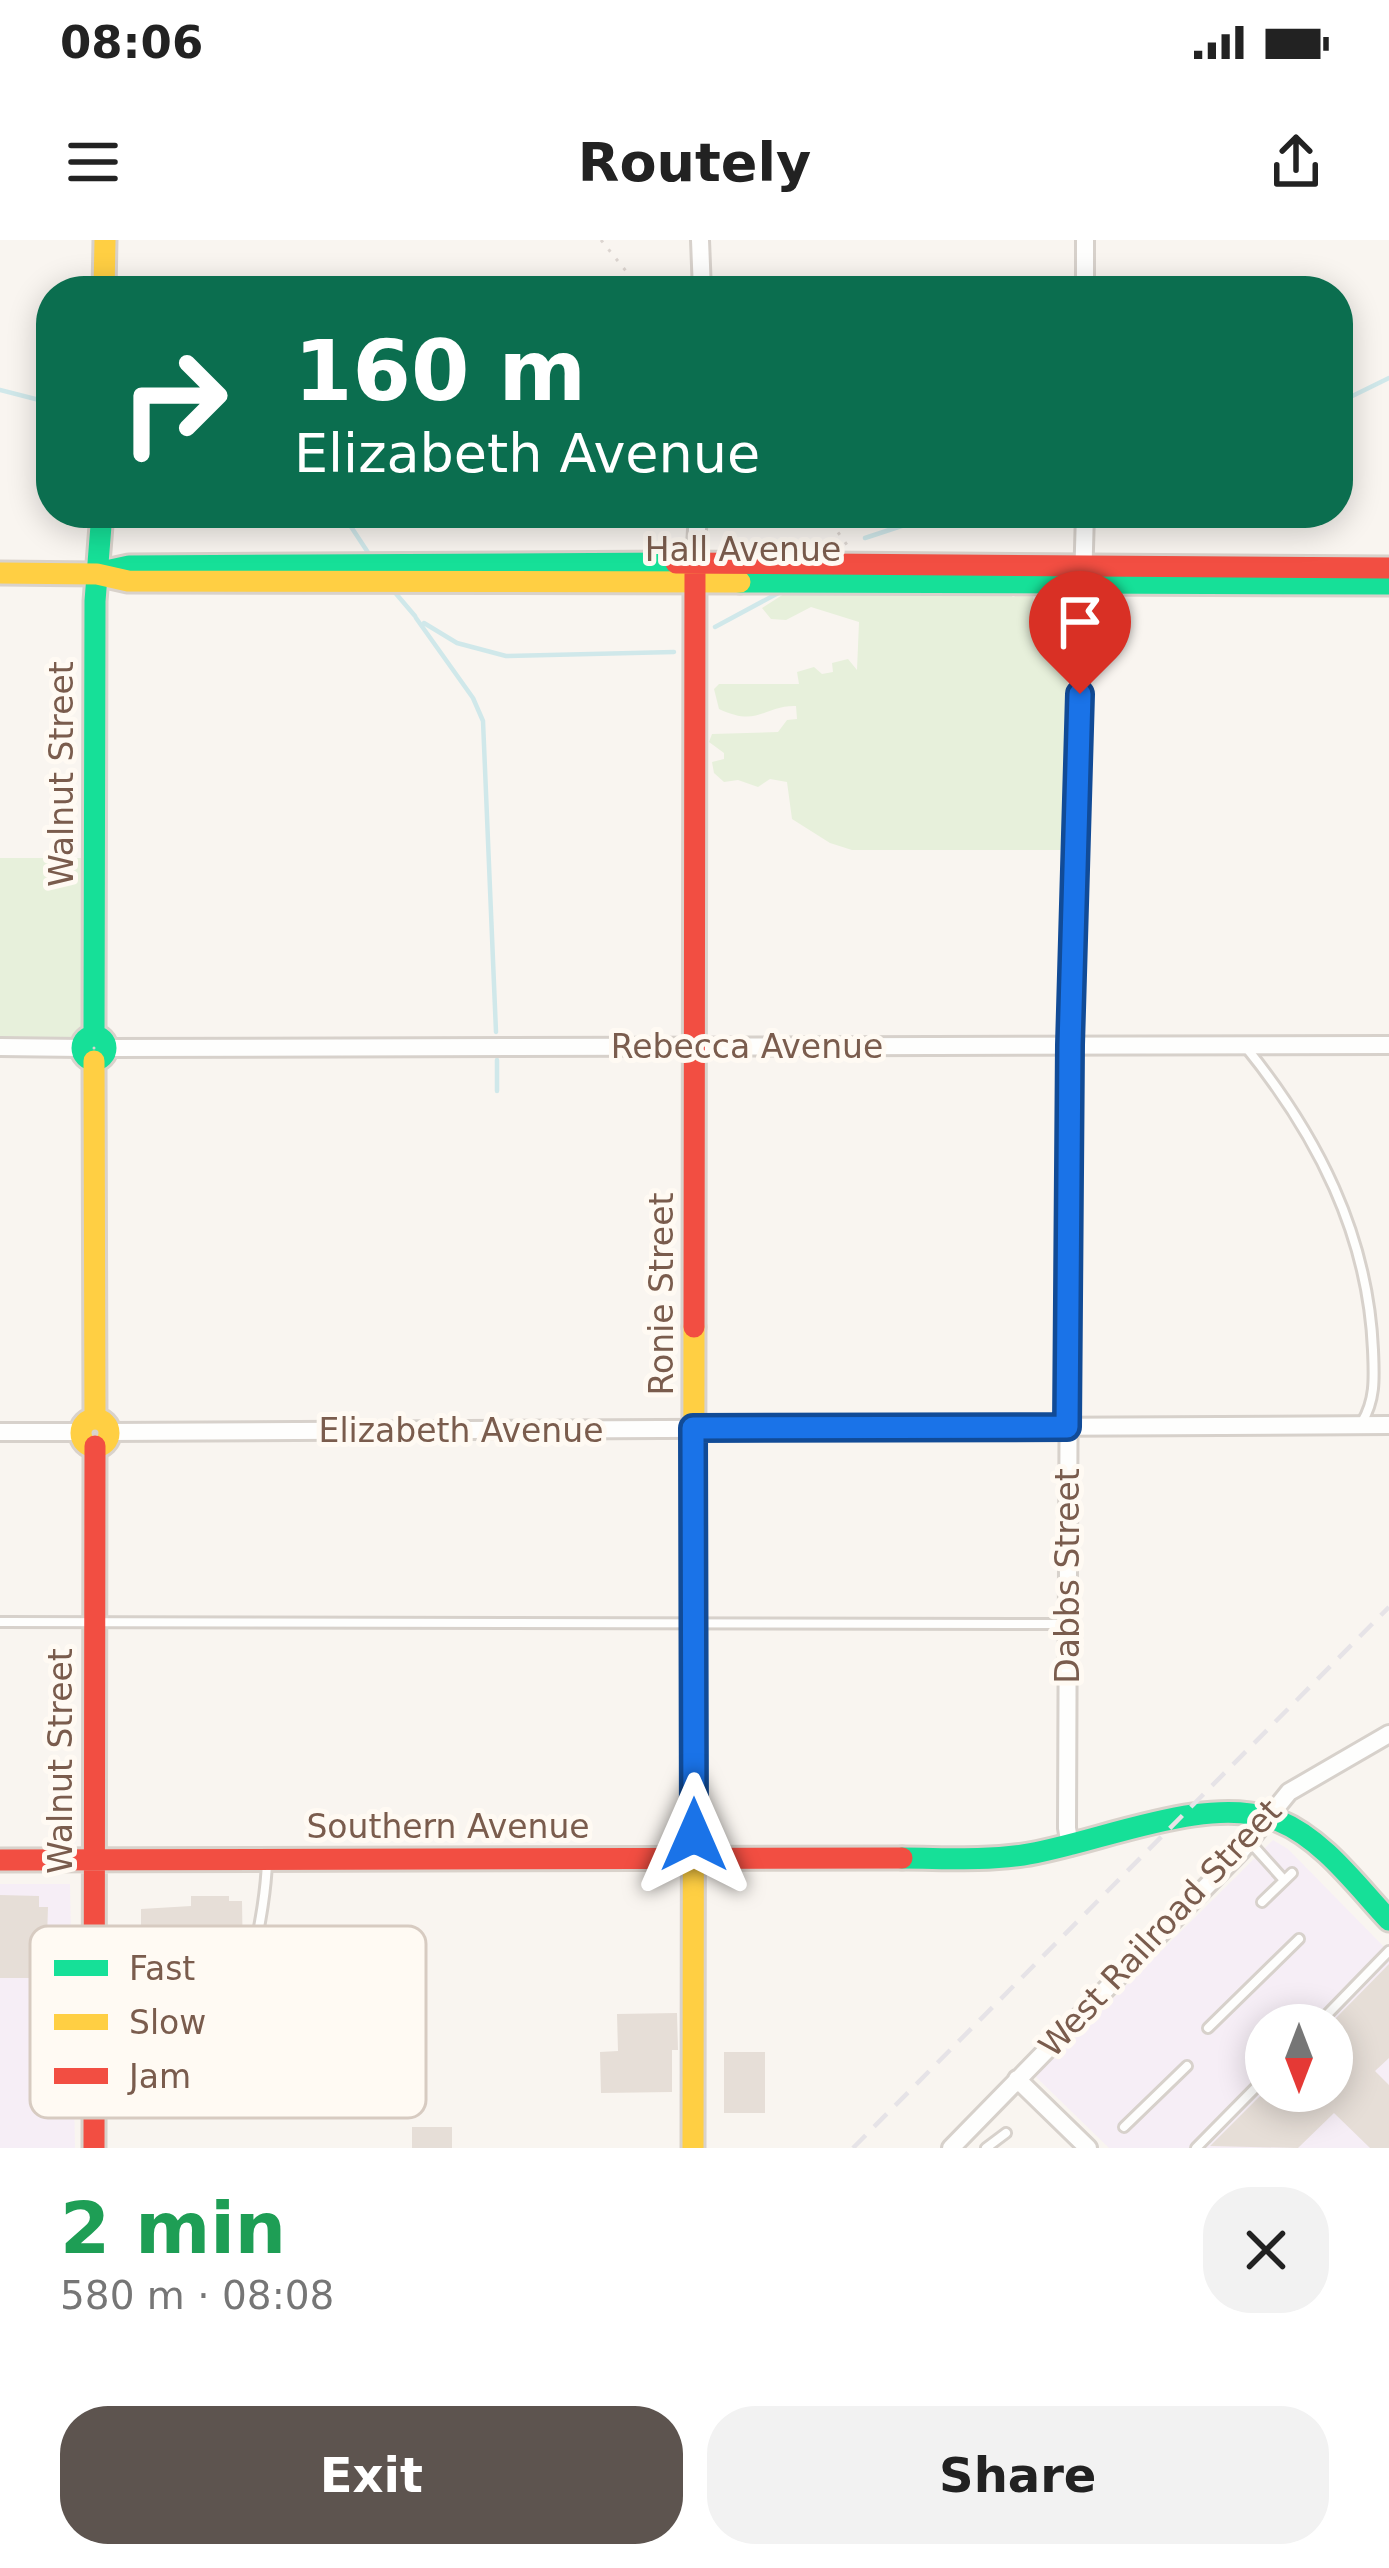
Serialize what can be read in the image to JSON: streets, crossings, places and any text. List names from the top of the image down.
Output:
{
  "streets": {
    "street": [
      "Hall Avenue",
      "Walnut Street",
      "Rebecca Avenue",
      "Ronie Street",
      "Elizabeth Avenue",
      "Dabbs Street",
      "Southern Avenue",
      "West Railroad Street"
    ]
  },
  "crossings": [
    ["Hall Avenue", "Walnut Street"],
    ["Hall Avenue", "Ronie Street"],
    ["Hall Avenue", "Dabbs Street"],
    ["Walnut Street", "Rebecca Avenue"],
    ["Walnut Street", "Elizabeth Avenue"],
    ["Walnut Street", "Southern Avenue"],
    ["Rebecca Avenue", "Ronie Street"],
    ["Rebecca Avenue", "Dabbs Street"],
    ["Ronie Street", "Elizabeth Avenue"],
    ["Ronie Street", "Southern Avenue"],
    ["Elizabeth Avenue", "Dabbs Street"],
    ["Dabbs Street", "Southern Avenue"],
    ["Southern Avenue", "West Railroad Street"]
  ],
  "legend": ["Fast", "Slow", "Jam"],
  "north": "bottom",
  "page": {
    "status": "08:06",
    "header": "Routely",
    "turn": ["160 m", "Elizabeth Avenue"],
    "heading": ["2 min", "580 m · 08:08"],
    "buttons": ["Exit", "Share"]
  }
}
